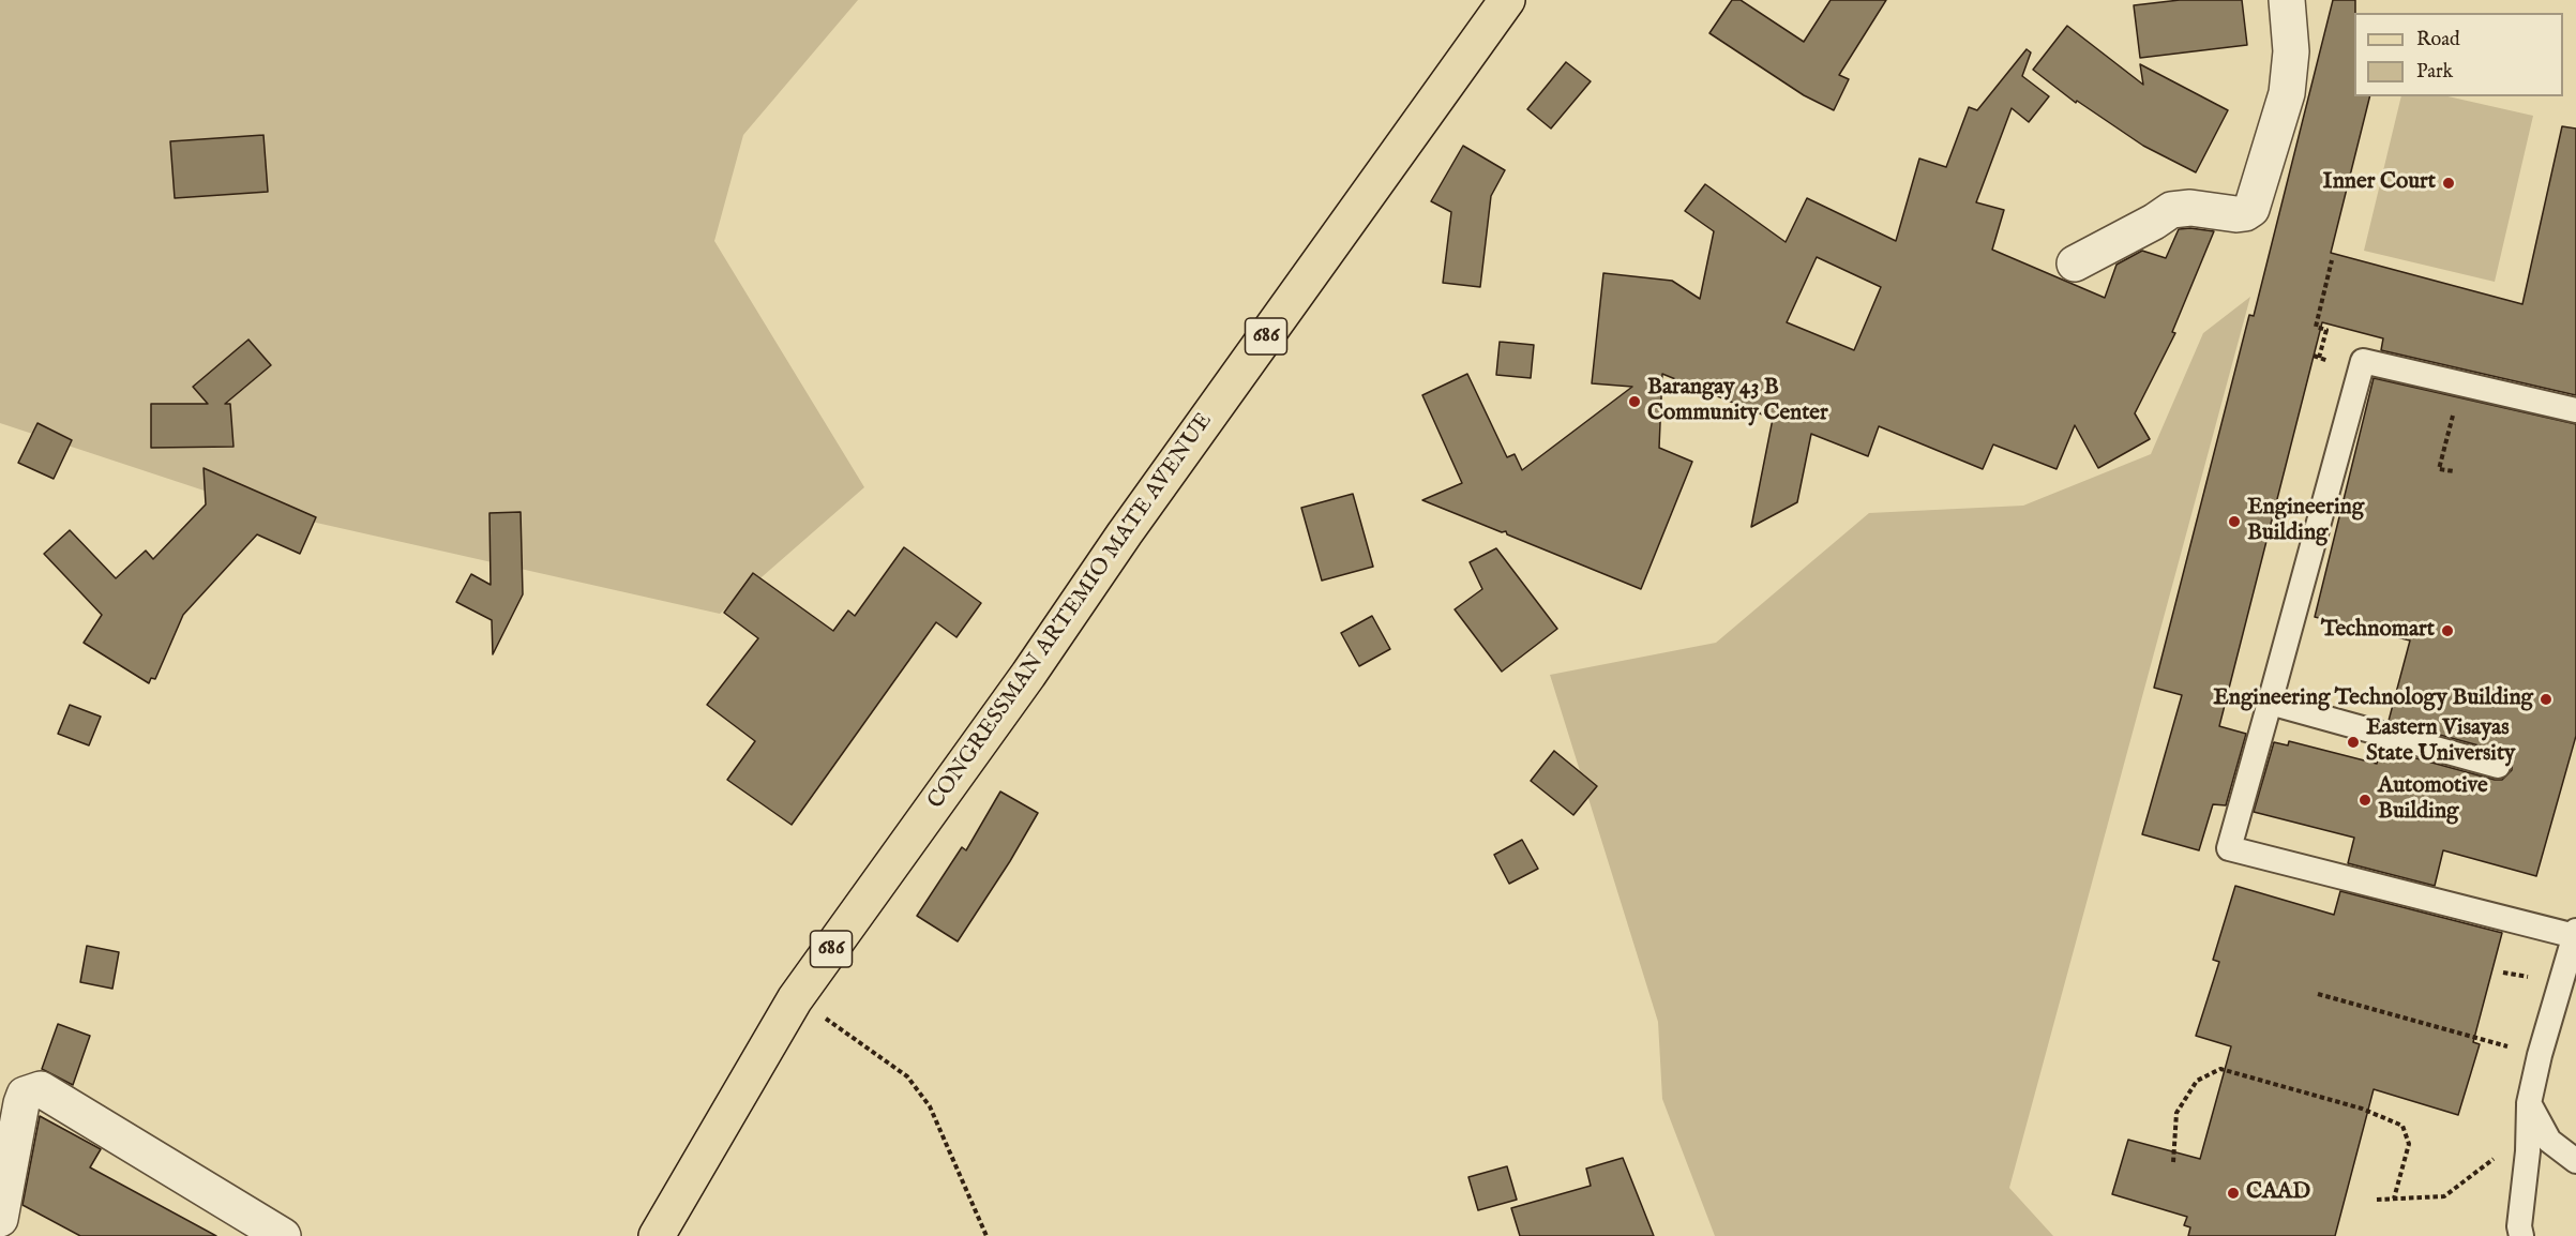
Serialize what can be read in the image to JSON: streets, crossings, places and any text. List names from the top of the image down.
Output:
{
  "streets": {
    "main road": ["686", "CONGRESSMAN ARTEMIO MATE AVENUE"]
  },
  "places": [
    "Inner Court",
    "Barangay 43 B Community Center",
    "Engineering Building",
    "Technomart",
    "Engineering Technology Building",
    "Eastern Visayas State University",
    "Automotive Building",
    "CAAD"
  ],
  "legend": ["Road", "Park"]
}
